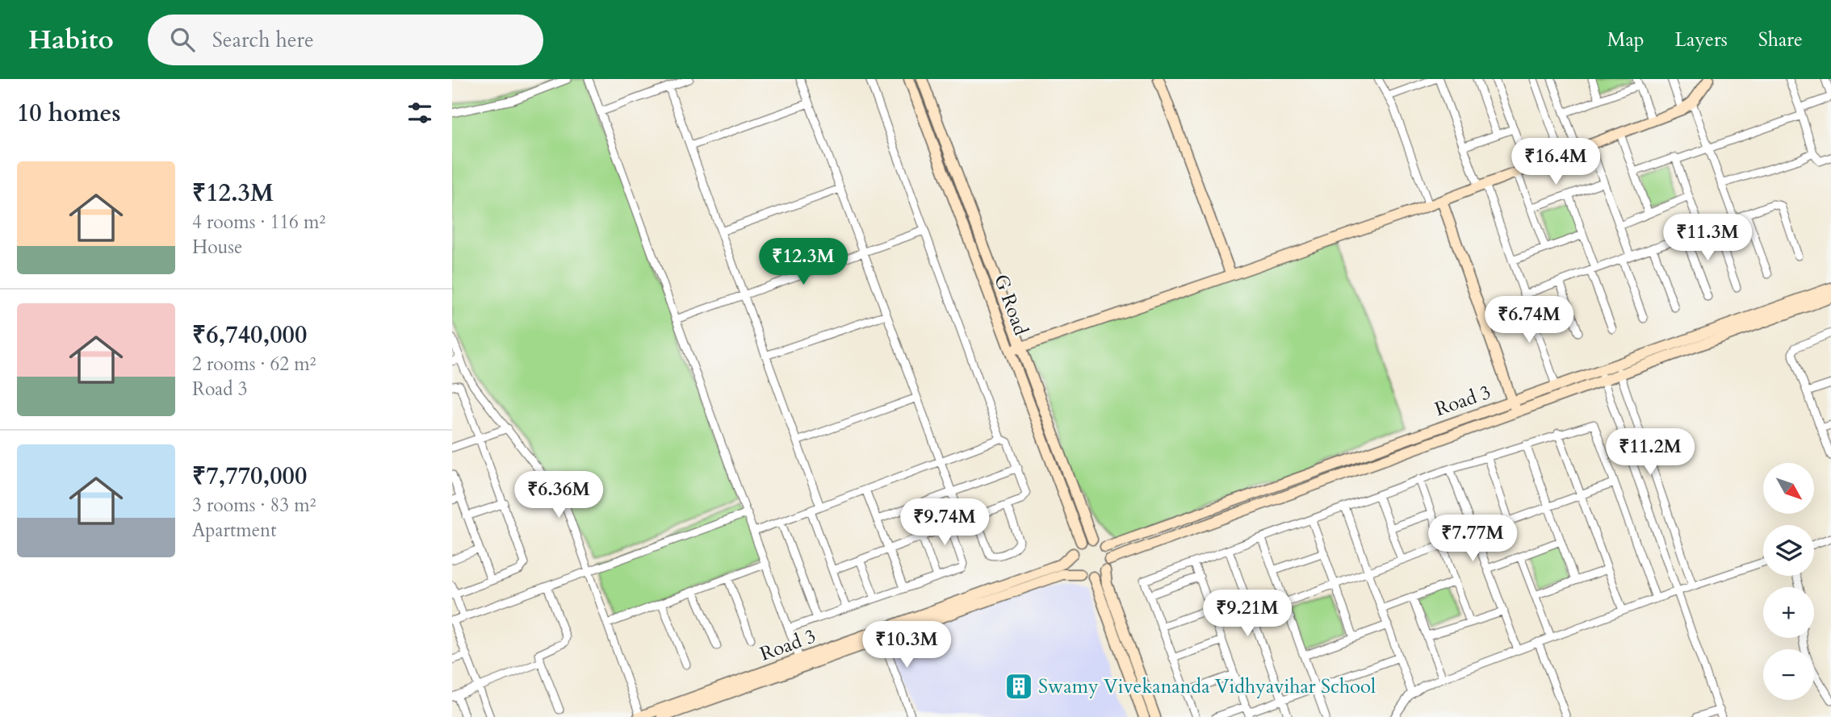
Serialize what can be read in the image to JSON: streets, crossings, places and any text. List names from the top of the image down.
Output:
{
  "streets": {
    "street": ["G Road", "Road 3"]
  },
  "crossings": [
    ["G Road", "Road 3"]
  ],
  "places": {
    "building": ["Swamy Vivekananda Vidhyavihar School"]
  },
  "north": "bottom right",
  "page": {
    "header": "Habito",
    "search": "Search here",
    "nav": ["Map", "Layers", "Share"],
    "heading": "10 homes",
    "price": [
      "₹16.4M",
      "₹11.3M",
      "₹12.3M",
      "₹6.74M",
      "₹11.2M",
      "₹6.36M",
      "₹9.74M",
      "₹7.77M",
      "₹9.21M",
      "₹10.3M"
    ],
    "list": [
      {
        "name": "₹12.3M",
        "note": "4 rooms · 116 m² · House"
      },
      {
        "name": "₹6,740,000",
        "note": "2 rooms · 62 m² · Road 3"
      },
      {
        "name": "₹7,770,000",
        "note": "3 rooms · 83 m² · Apartment"
      }
    ],
    "map_buttons": ["+", "−"]
  }
}
